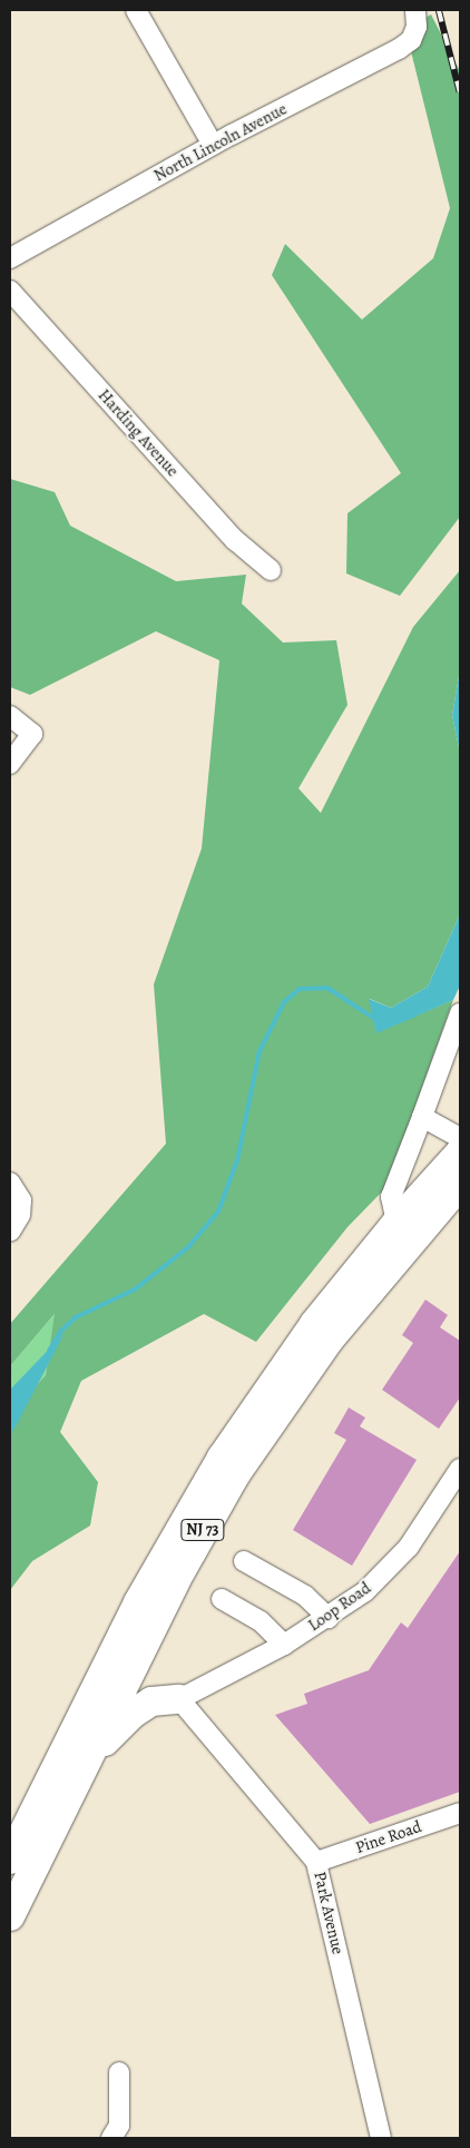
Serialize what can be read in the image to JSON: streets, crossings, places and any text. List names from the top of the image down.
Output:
{
  "streets": {
    "highway": ["NJ 73"],
    "street": [
      "North Lincoln Avenue",
      "Harding Avenue",
      "Loop Road",
      "Pine Road",
      "Park Avenue"
    ]
  },
  "crossings": [
    ["Loop Road", "Park Avenue"],
    ["Pine Road", "Park Avenue"]
  ]
}
